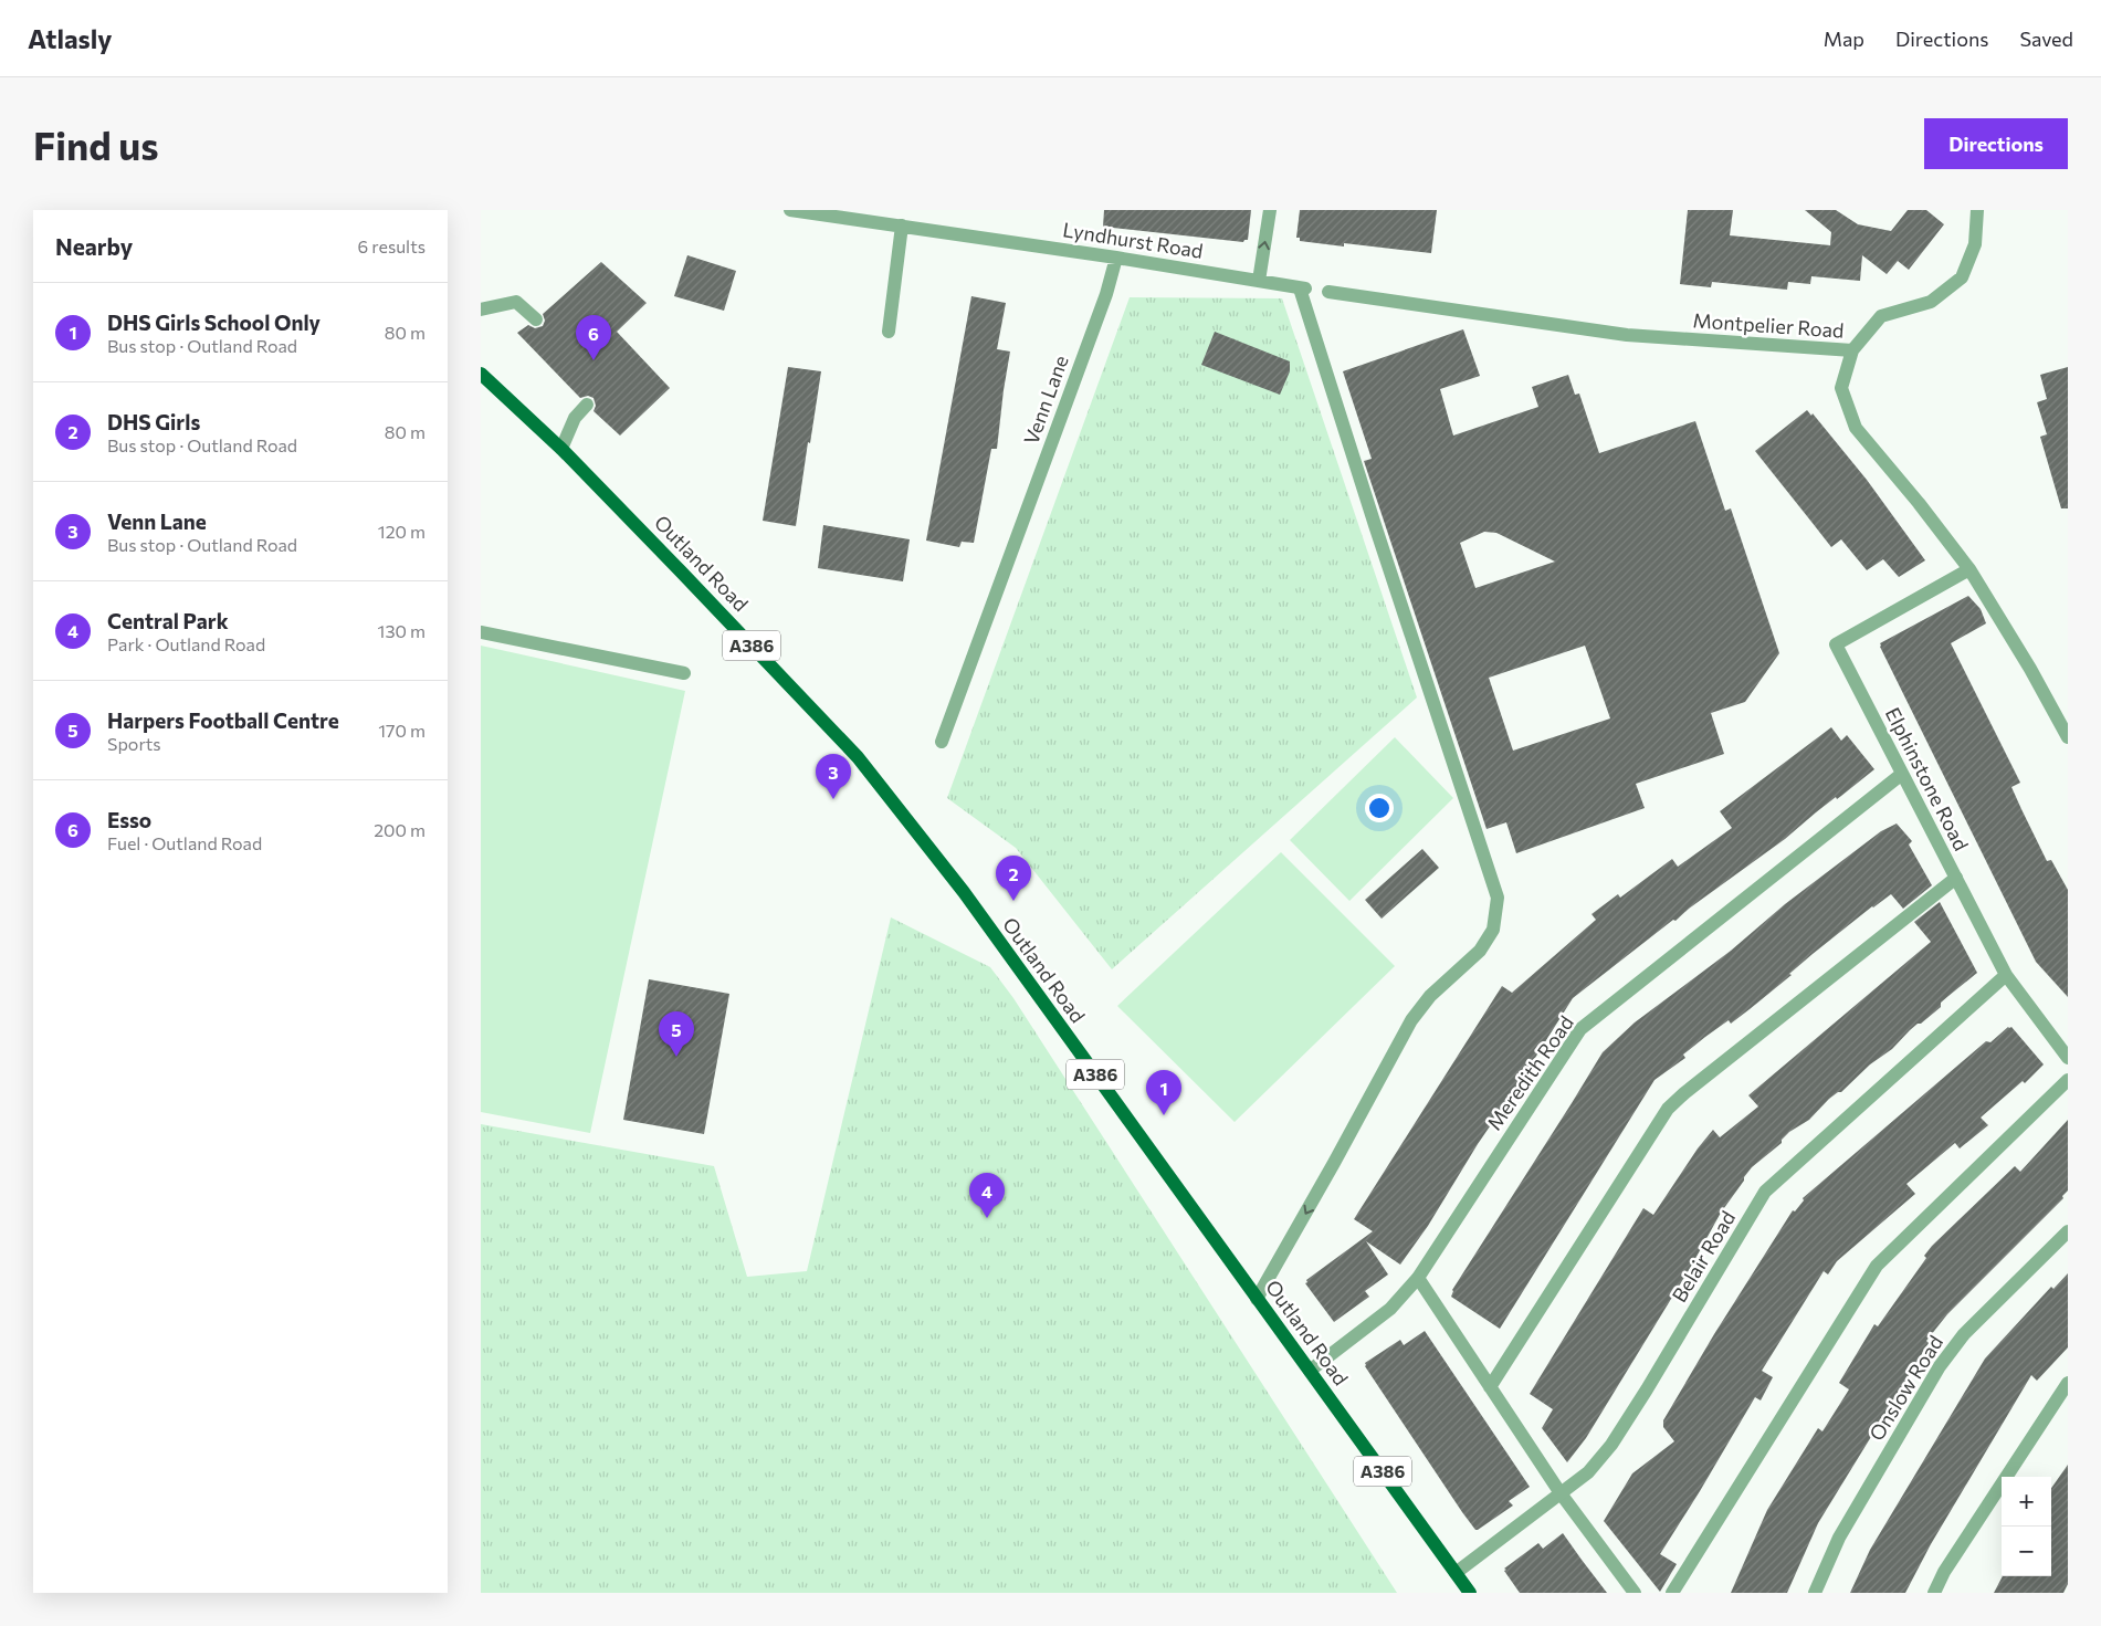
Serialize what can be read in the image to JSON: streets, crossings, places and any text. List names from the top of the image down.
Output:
{
  "streets": {
    "main road": ["Outland Road", "A386"],
    "street": [
      "Lyndhurst Road",
      "Montpelier Road",
      "Venn Lane",
      "Elphinstone Road",
      "Meredith Road",
      "Belair Road",
      "Onslow Road"
    ]
  },
  "crossings": [
    ["Lyndhurst Road", "Venn Lane"],
    ["Lyndhurst Road", "Outland Road"],
    ["Montpelier Road", "Elphinstone Road"],
    ["Outland Road", "Meredith Road"],
    ["Outland Road", "Belair Road"],
    ["Elphinstone Road", "Meredith Road"],
    ["Elphinstone Road", "Belair Road"]
  ],
  "one_way": ["Lyndhurst Road"],
  "page": {
    "header": "Atlasly",
    "nav": ["Map", "Directions", "Saved"],
    "buttons": "Directions",
    "title": "Find us",
    "heading": ["Nearby", "6 results"],
    "list": [
      {
        "mark": "1",
        "name": "DHS Girls School Only",
        "note": "Bus stop · Outland Road",
        "value": "80 m"
      },
      {
        "mark": "2",
        "name": "DHS Girls",
        "note": "Bus stop · Outland Road",
        "value": "80 m"
      },
      {
        "mark": "3",
        "name": "Venn Lane",
        "note": "Bus stop · Outland Road",
        "value": "120 m"
      },
      {
        "mark": "4",
        "name": "Central Park",
        "note": "Park · Outland Road",
        "value": "130 m"
      },
      {
        "mark": "5",
        "name": "Harpers Football Centre",
        "note": "Sports",
        "value": "170 m"
      },
      {
        "mark": "6",
        "name": "Esso",
        "note": "Fuel · Outland Road",
        "value": "200 m"
      }
    ],
    "pins": [
      "6",
      "3",
      "2",
      "5",
      "1",
      "4"
    ],
    "map_buttons": ["+", "−"]
  }
}
